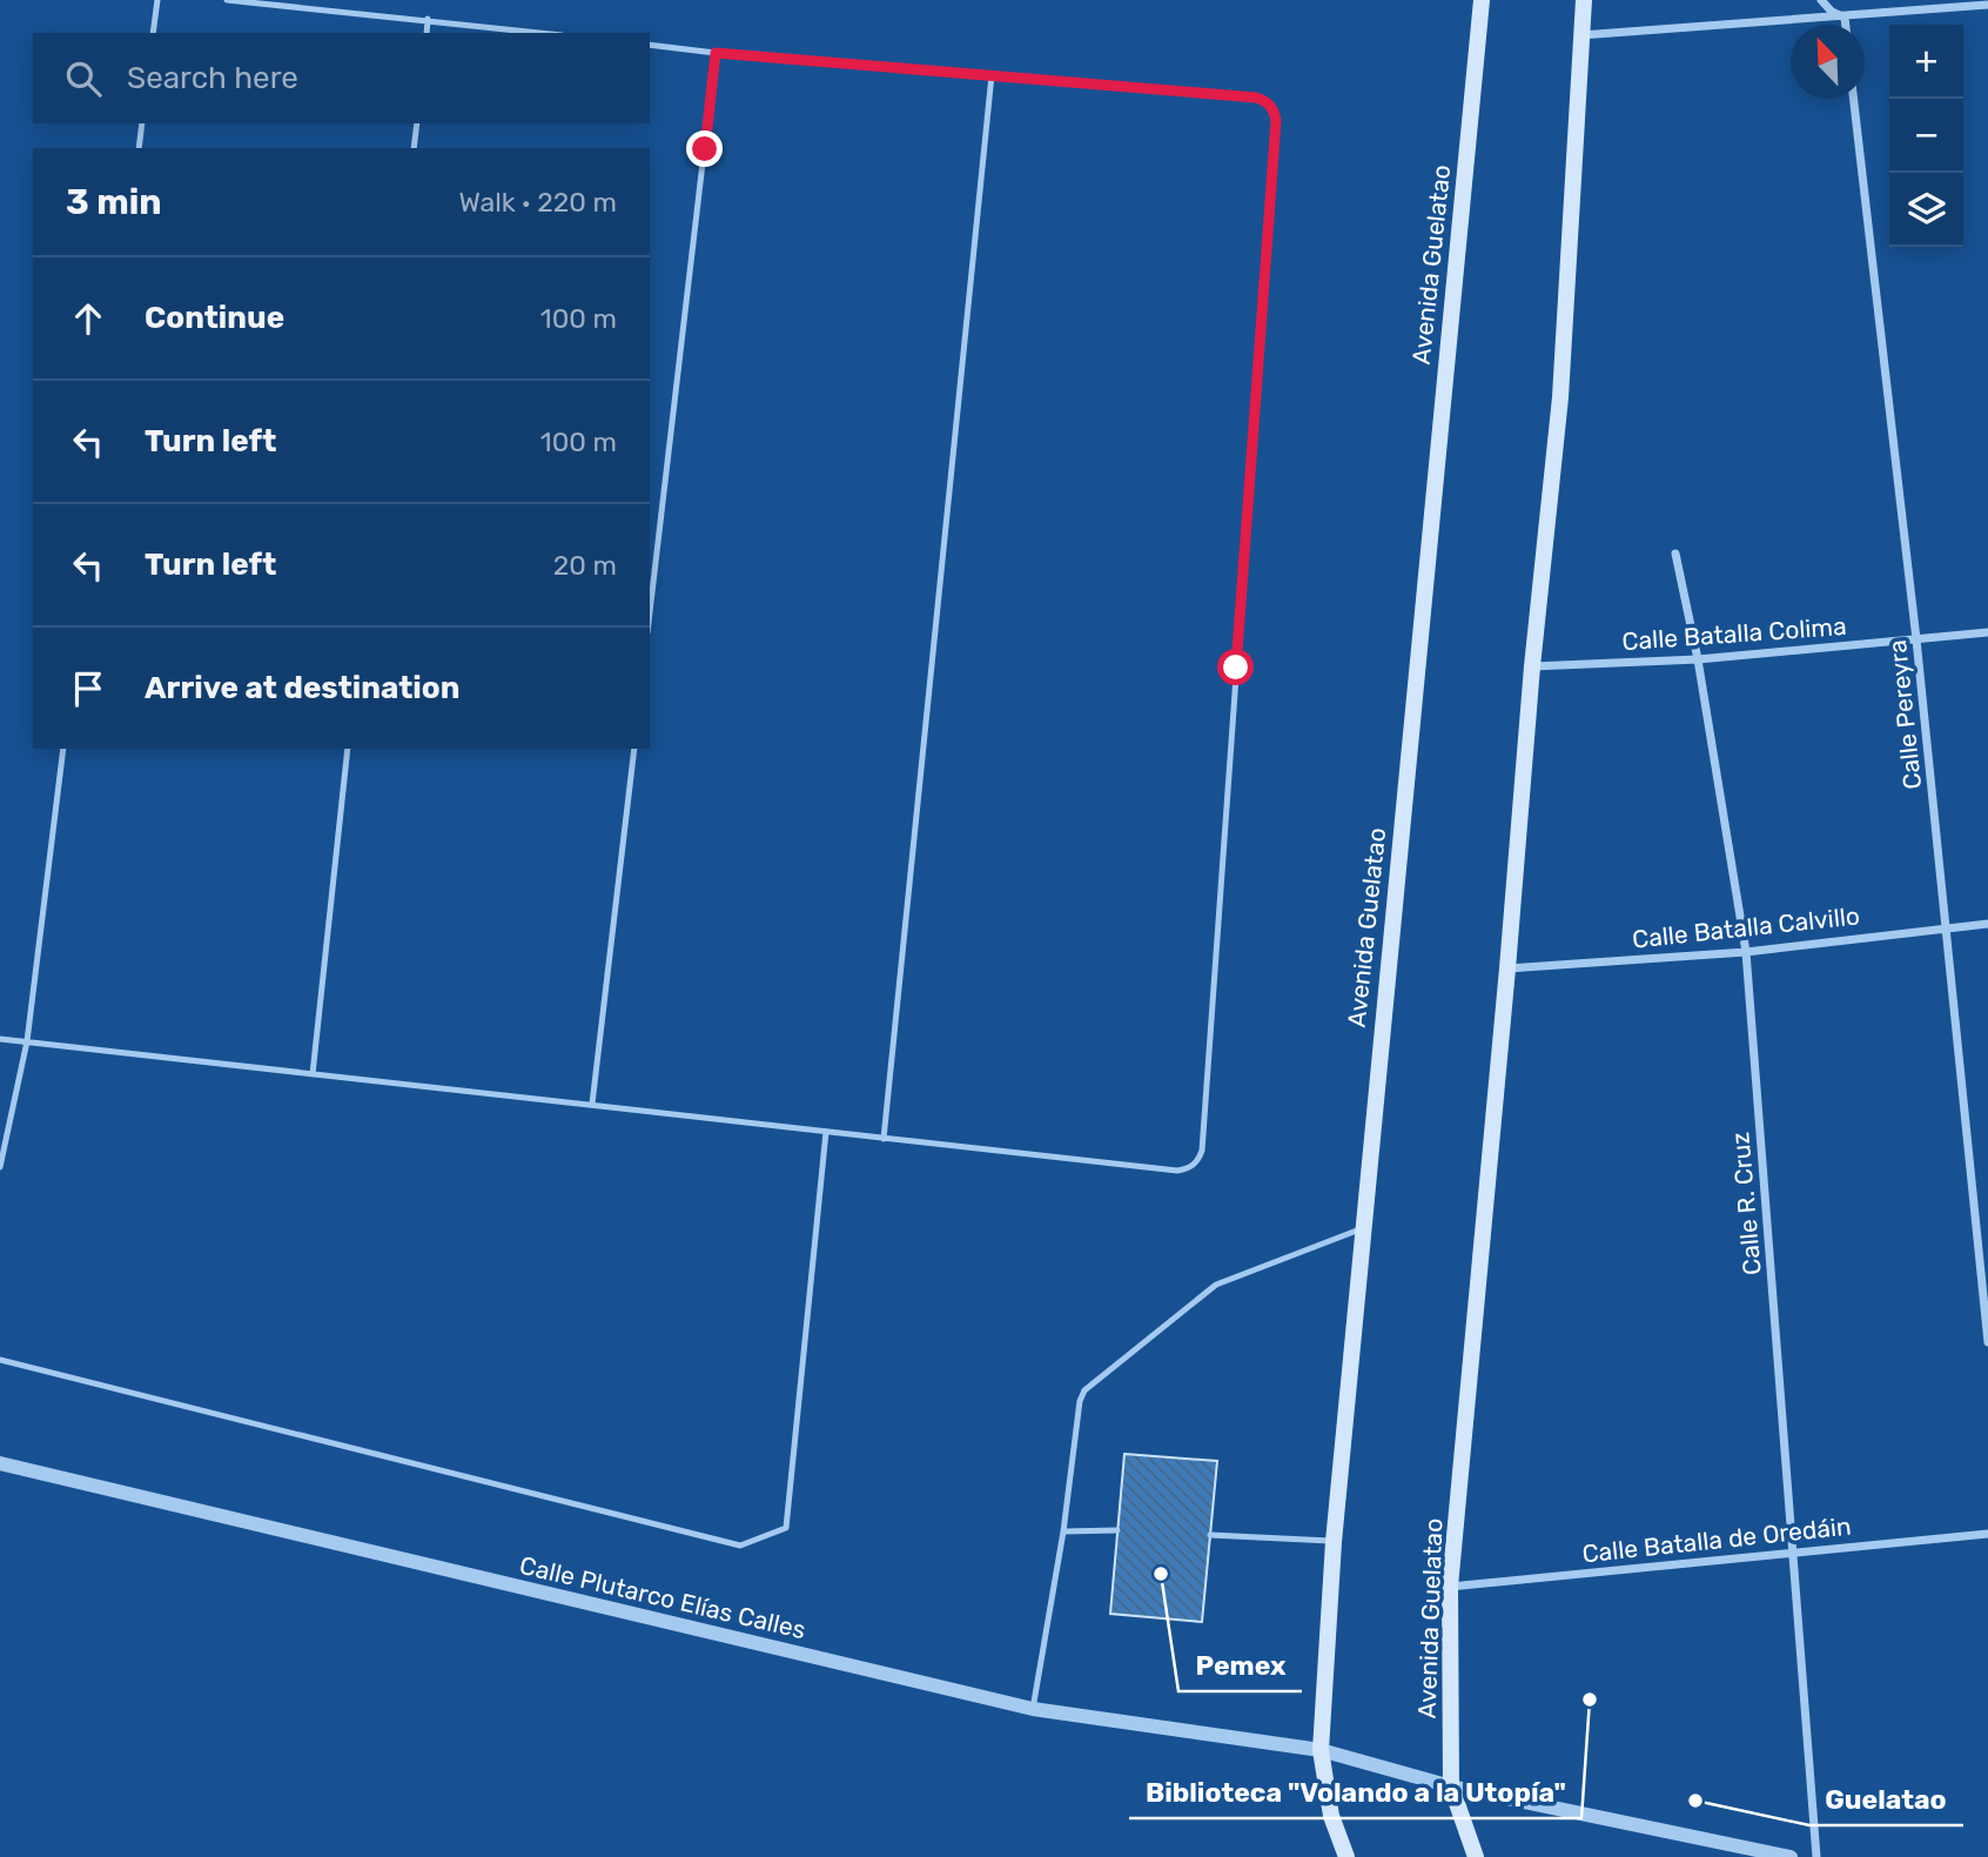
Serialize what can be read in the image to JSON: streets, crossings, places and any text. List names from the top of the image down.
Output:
{
  "streets": {
    "main road": ["Avenida Guelatao"],
    "street": [
      "Calle Batalla Colima",
      "Calle Pereyra",
      "Calle Batalla Calvillo",
      "Calle R. Cruz",
      "Calle Batalla de Oredáin",
      "Calle Plutarco Elías Calles"
    ]
  },
  "crossings": [
    ["Avenida Guelatao", "Calle Batalla Colima"],
    ["Avenida Guelatao", "Calle Batalla Calvillo"],
    ["Avenida Guelatao", "Calle Batalla de Oredáin"],
    ["Avenida Guelatao", "Calle Plutarco Elías Calles"],
    ["Calle Batalla Colima", "Calle Pereyra"],
    ["Calle Batalla Colima", "Calle R. Cruz"],
    ["Calle Pereyra", "Calle Batalla Calvillo"],
    ["Calle Batalla Calvillo", "Calle R. Cruz"],
    ["Calle R. Cruz", "Calle Batalla de Oredáin"]
  ],
  "places": ["Pemex", "Biblioteca \"Volando a la Utopía\"", "Guelatao"],
  "north": "top left",
  "page": {
    "map_buttons": ["+", "−"],
    "search": "Search here",
    "heading": ["3 min", "Walk · 220 m"],
    "list": [
      ["Continue", "100 m"],
      ["Turn left", "100 m"],
      ["Turn left", "20 m"],
      "Arrive at destination"
    ]
  }
}
